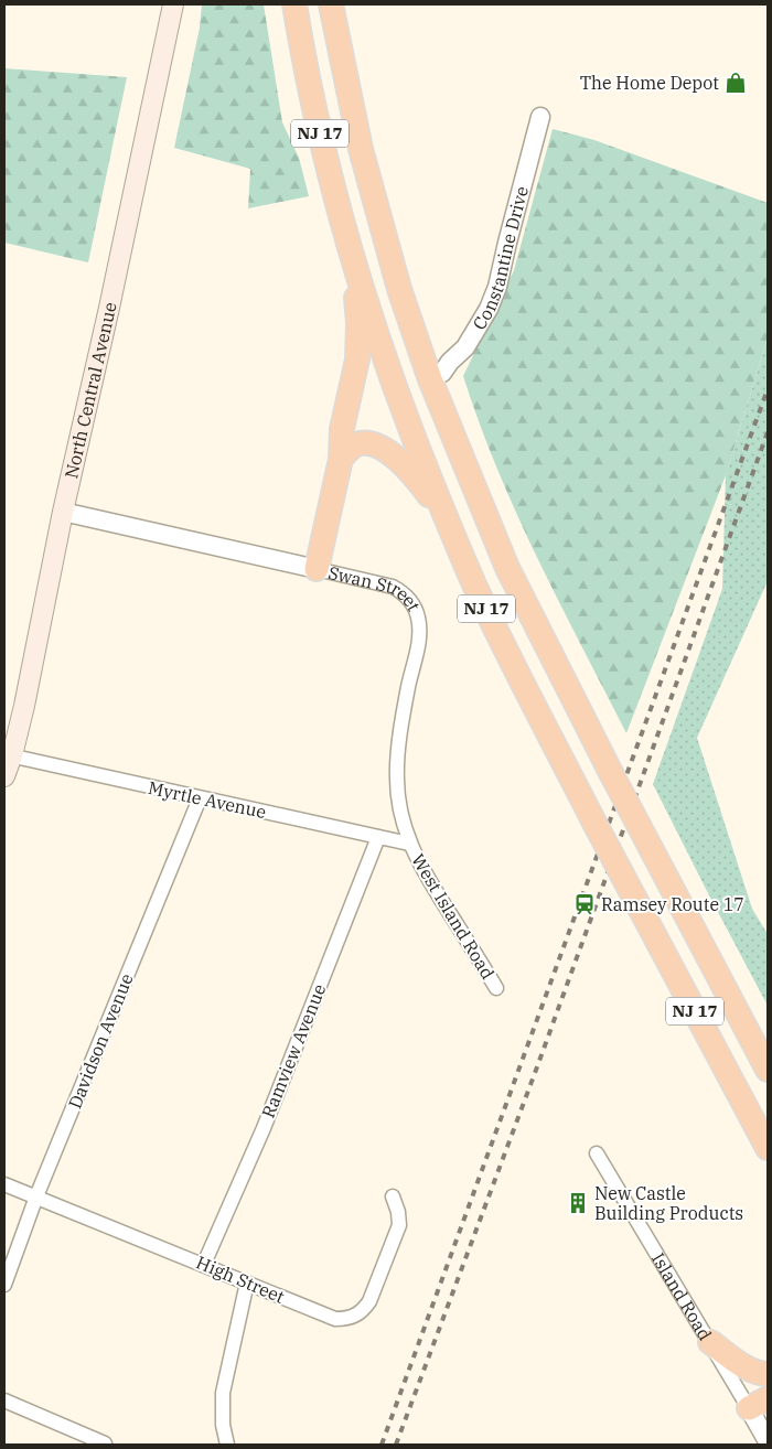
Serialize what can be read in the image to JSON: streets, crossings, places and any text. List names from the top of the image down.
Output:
{
  "streets": {
    "highway": ["NJ 17"],
    "main road": ["North Central Avenue"],
    "street": [
      "Constantine Drive",
      "Swan Street",
      "Myrtle Avenue",
      "West Island Road",
      "Davidson Avenue",
      "Ramview Avenue",
      "High Street",
      "Island Road"
    ]
  },
  "crossings": [
    ["NJ 17", "Constantine Drive"],
    ["North Central Avenue", "Swan Street"],
    ["North Central Avenue", "Myrtle Avenue"],
    ["Swan Street", "Myrtle Avenue"],
    ["Swan Street", "West Island Road"],
    ["Myrtle Avenue", "West Island Road"],
    ["Myrtle Avenue", "Davidson Avenue"],
    ["Myrtle Avenue", "Ramview Avenue"],
    ["Davidson Avenue", "High Street"],
    ["Ramview Avenue", "High Street"]
  ],
  "places": {
    "shop": ["The Home Depot"],
    "station": ["Ramsey Route 17"],
    "building": ["New Castle Building Products"]
  }
}
